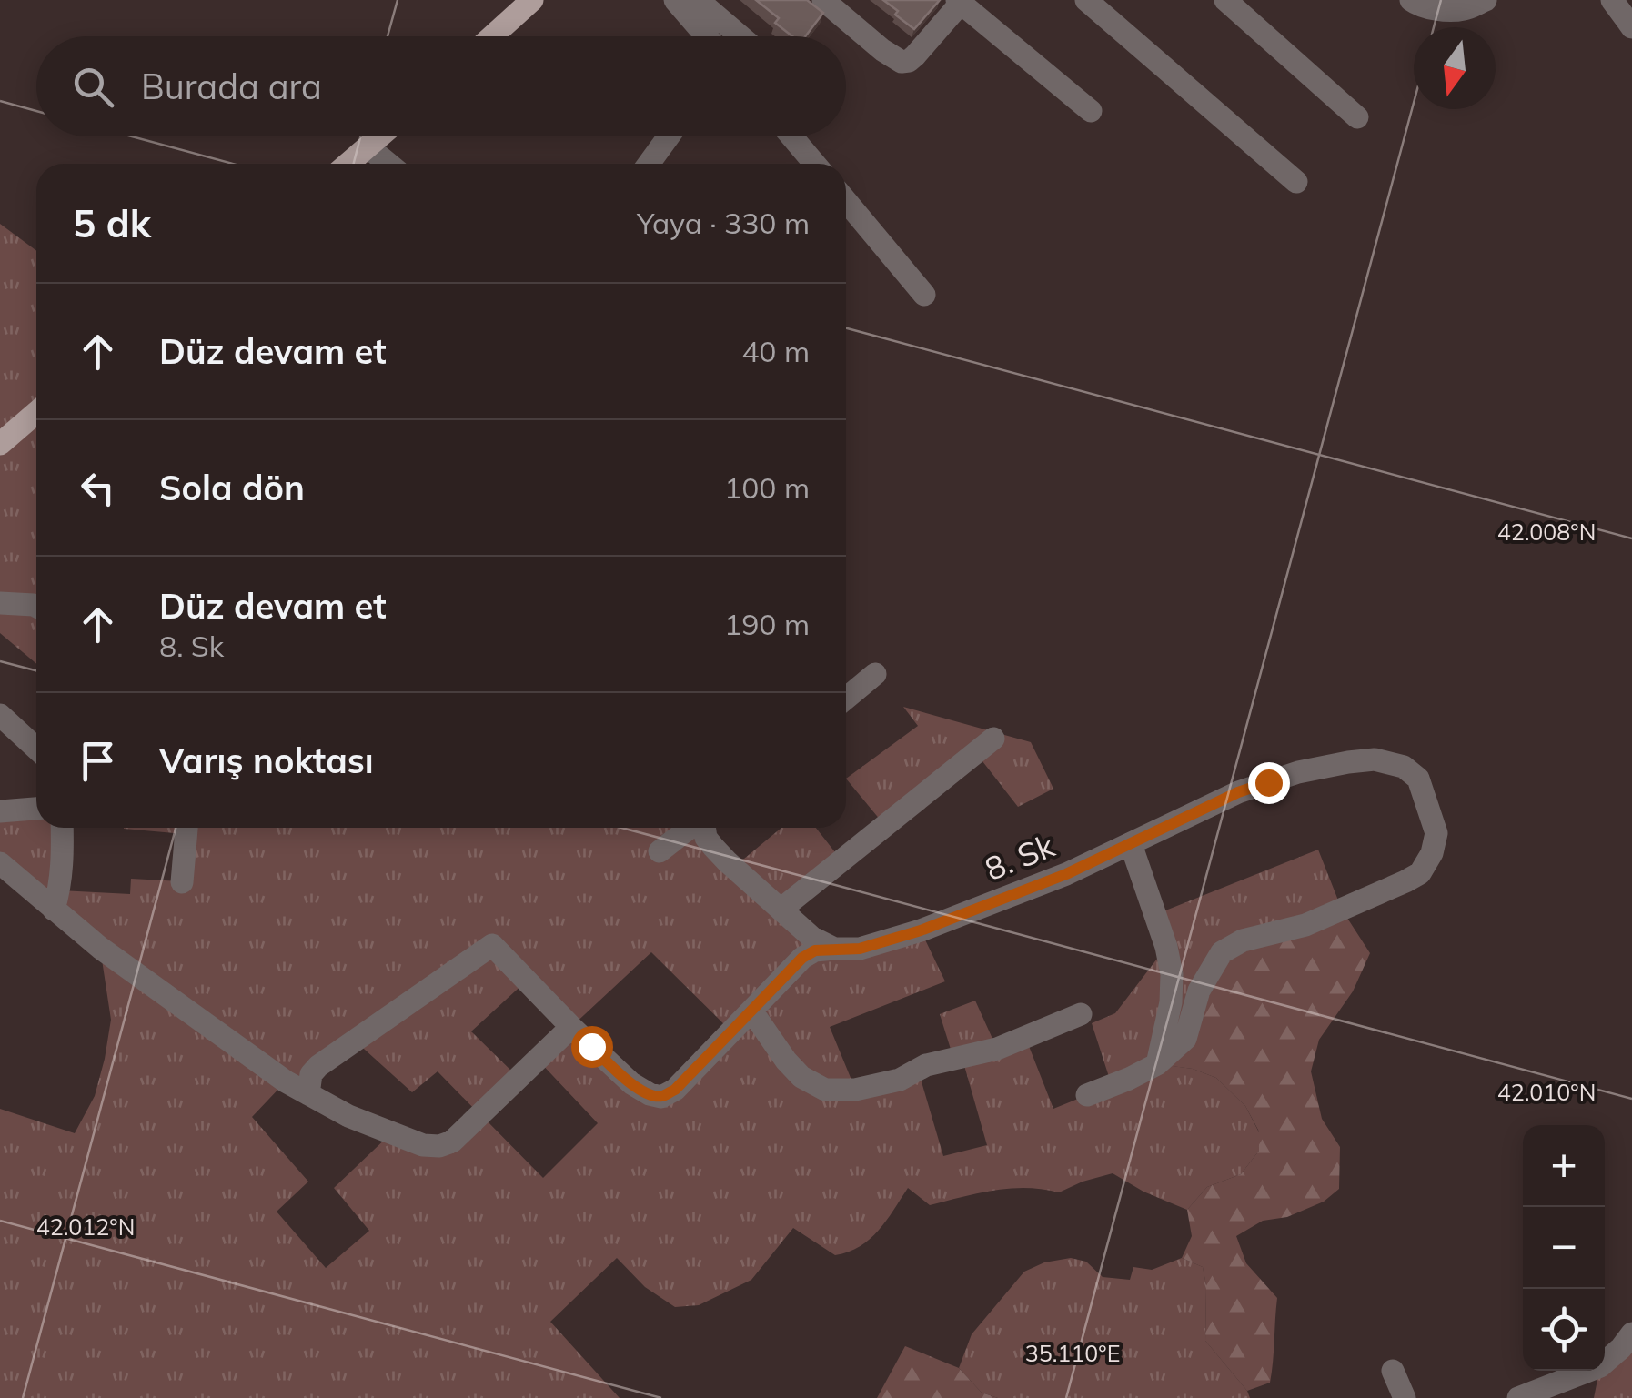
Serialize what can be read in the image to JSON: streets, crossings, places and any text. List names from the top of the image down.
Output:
{
  "streets": {
    "street": ["8. Sk"]
  },
  "north": "bottom",
  "page": {
    "search": "Burada ara",
    "heading": ["5 dk", "Yaya · 330 m"],
    "list": [
      ["Düz devam et", "40 m"],
      ["Sola dön", "100 m"],
      ["Düz devam et", "8. Sk", "190 m"],
      "Varış noktası"
    ],
    "map_buttons": ["+", "−"]
  },
  "coordinates": [
    "42.008°N",
    "42.010°N",
    "42.012°N",
    "35.110°E"
  ]
}
